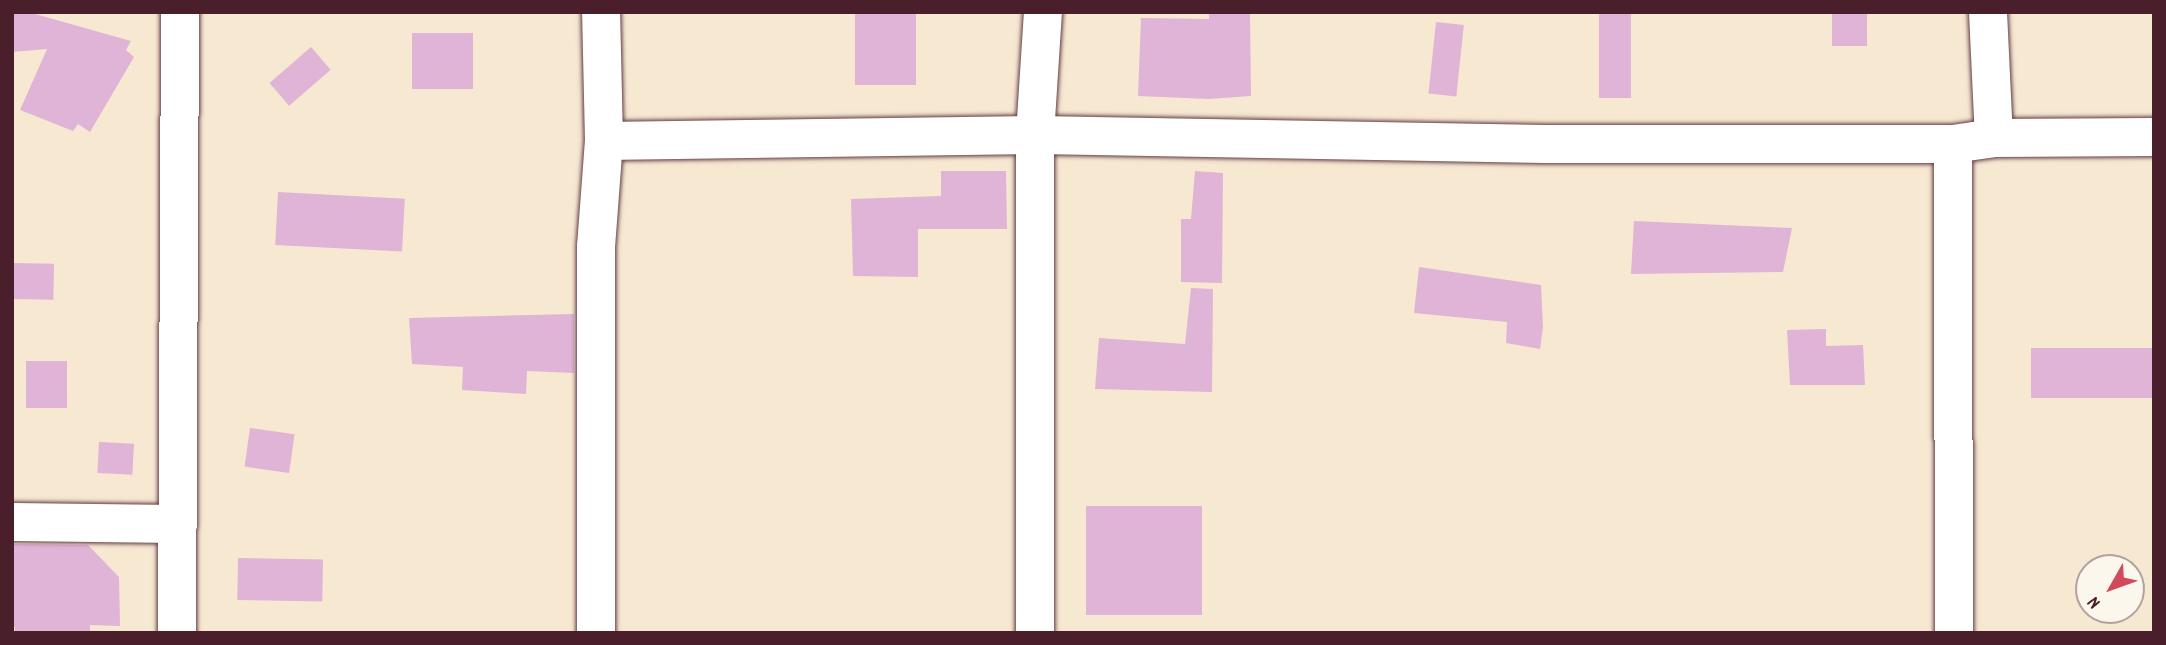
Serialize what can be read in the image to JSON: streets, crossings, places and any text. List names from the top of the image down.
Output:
{
  "north": "bottom left"
}
